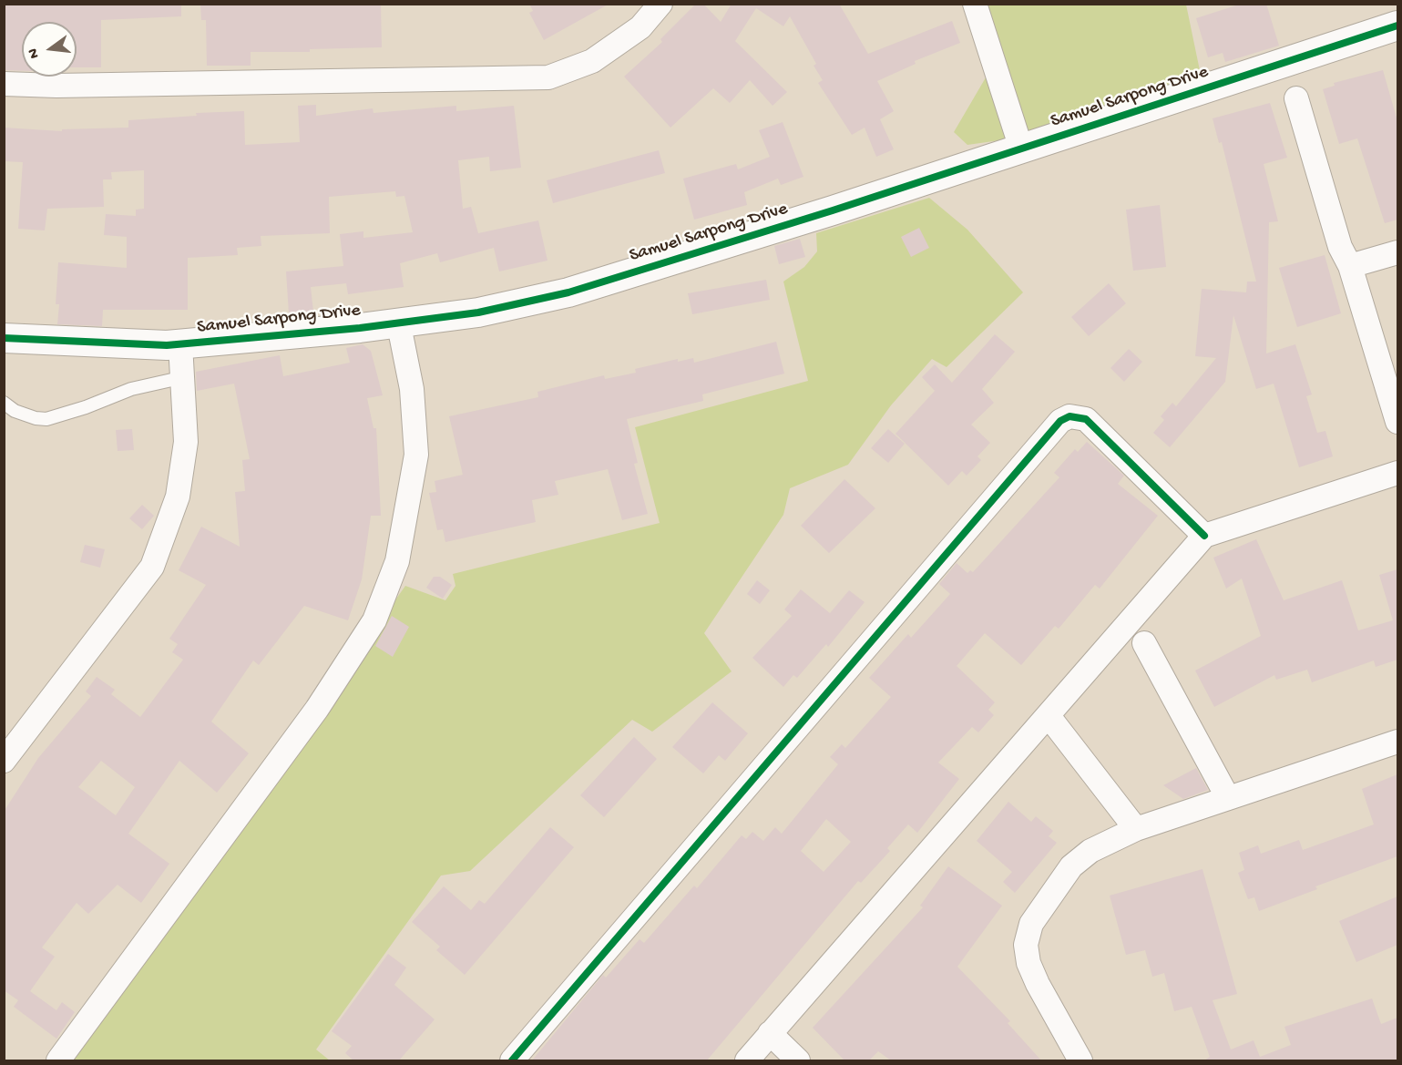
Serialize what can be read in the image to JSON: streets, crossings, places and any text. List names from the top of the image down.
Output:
{
  "streets": {
    "street": ["Samuel Sarpong Drive"]
  },
  "north": "left"
}
